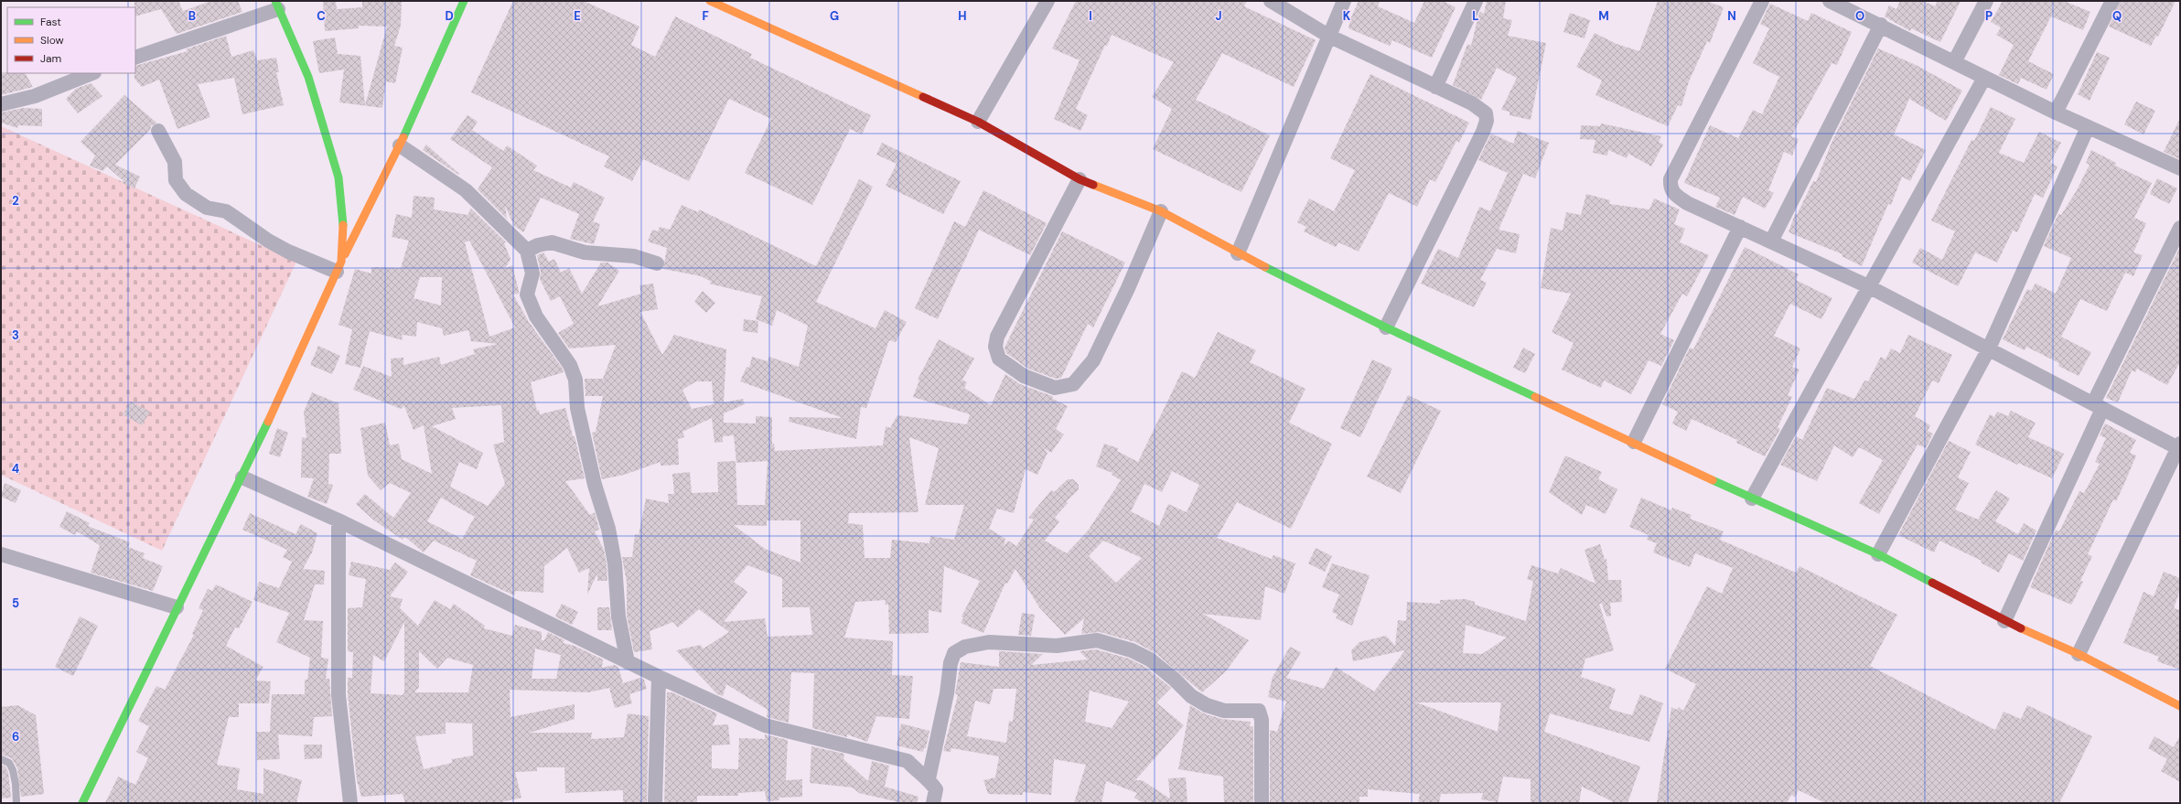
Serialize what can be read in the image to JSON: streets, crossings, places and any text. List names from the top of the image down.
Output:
{
  "legend": ["Fast", "Slow", "Jam"],
  "grid": {
    "columns": [
      "B",
      "C",
      "D",
      "E",
      "F",
      "G",
      "H",
      "I",
      "J",
      "K",
      "L",
      "M",
      "N",
      "O",
      "P",
      "Q"
    ],
    "rows": [
      "2",
      "3",
      "4",
      "5",
      "6"
    ]
  }
}
